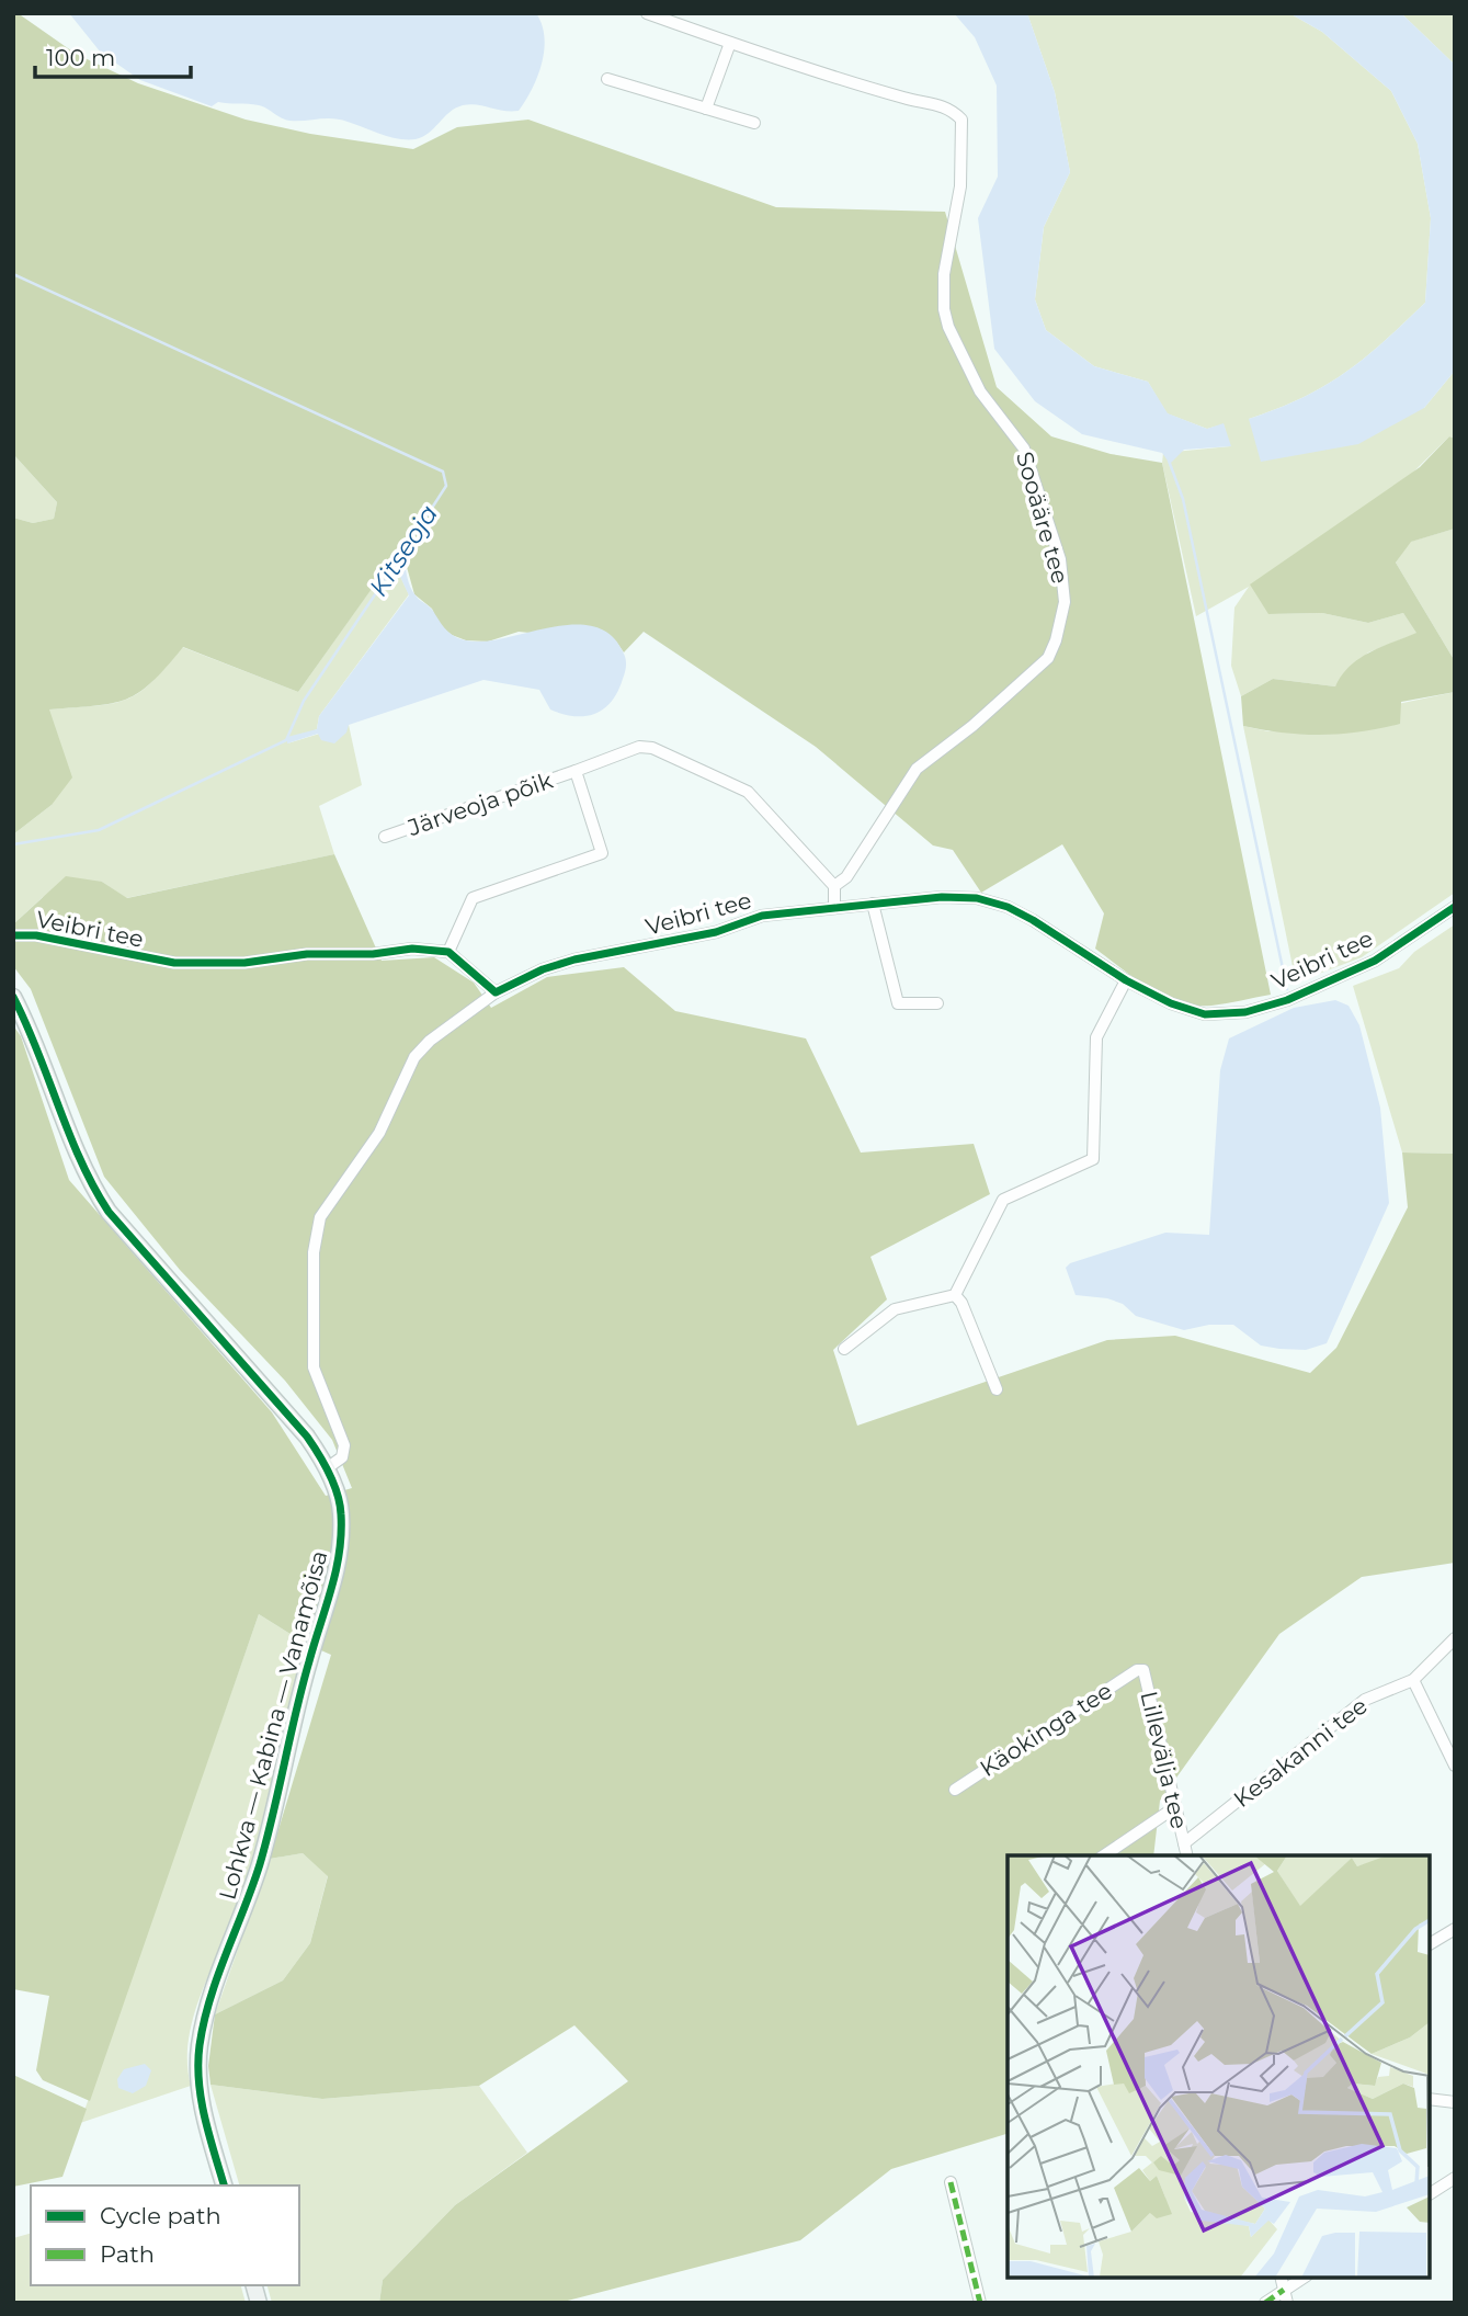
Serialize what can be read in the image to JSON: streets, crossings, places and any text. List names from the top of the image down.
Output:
{
  "streets": {
    "street": [
      "Sooääre tee",
      "Järveoja põik",
      "Veibri tee",
      "Lohkva — Kabina — Vanamõisa",
      "Käokinga tee",
      "Kesakanni tee",
      "Lillevälja tee"
    ]
  },
  "crossings": [
    ["Sooääre tee", "Järveoja põik"],
    ["Veibri tee", "Lohkva — Kabina — Vanamõisa"],
    ["Käokinga tee", "Lillevälja tee"],
    ["Kesakanni tee", "Lillevälja tee"]
  ],
  "water": ["Kitseoja"],
  "legend": ["Cycle path", "Path"],
  "scale_bar": "100 m"
}
